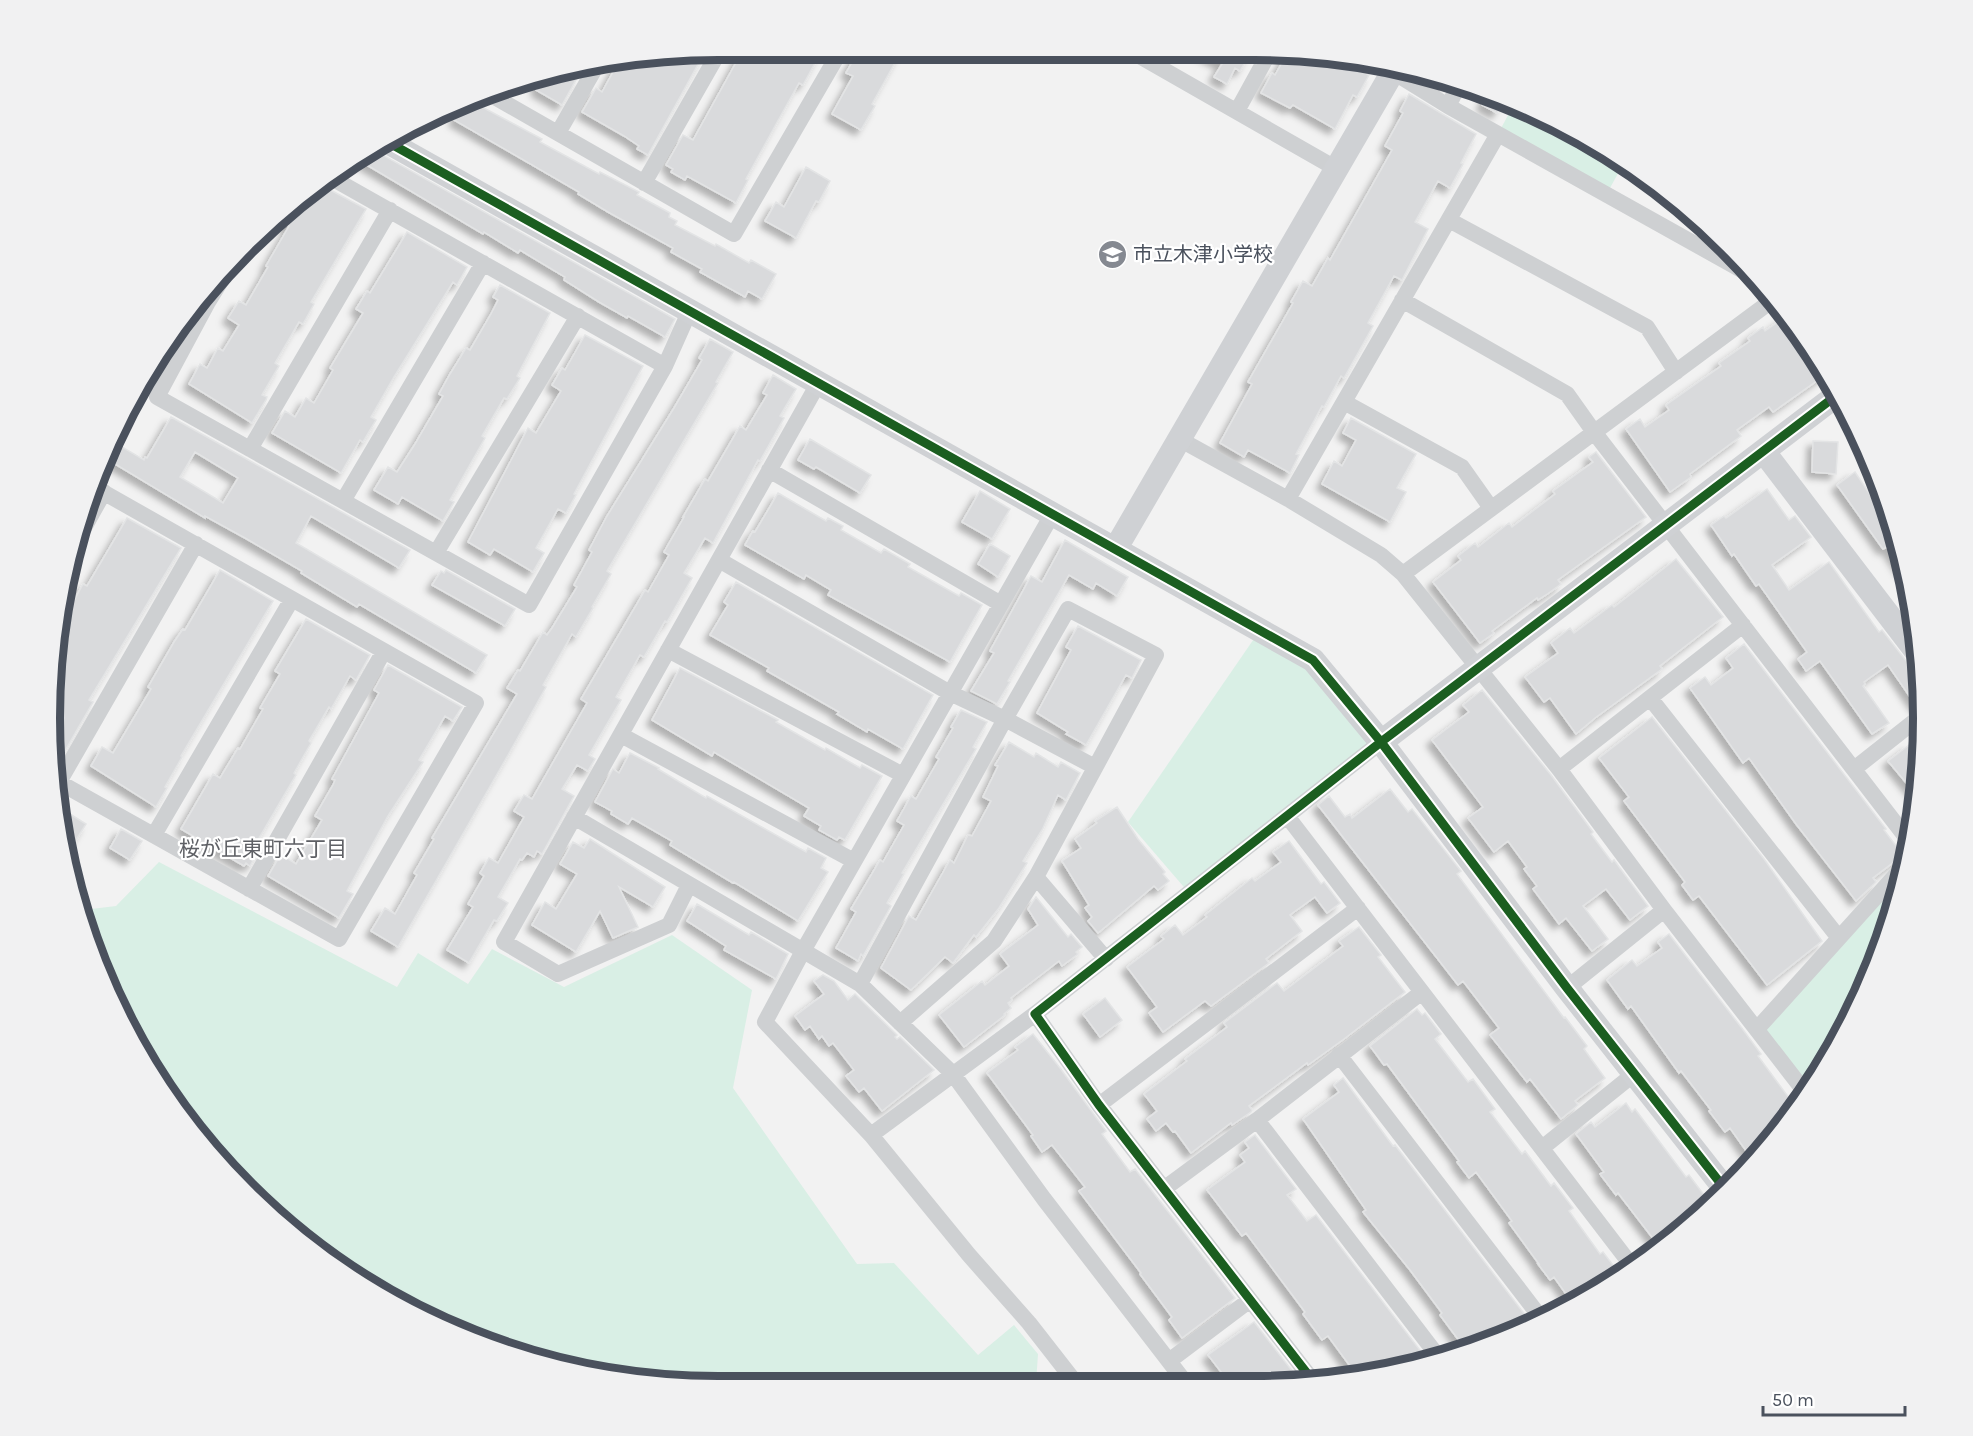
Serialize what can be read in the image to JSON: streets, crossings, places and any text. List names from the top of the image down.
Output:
{
  "districts": ["桜が丘東町六丁目"],
  "places": {
    "school or university": ["市立木津小学校"]
  },
  "scale_bar": "50 m"
}
